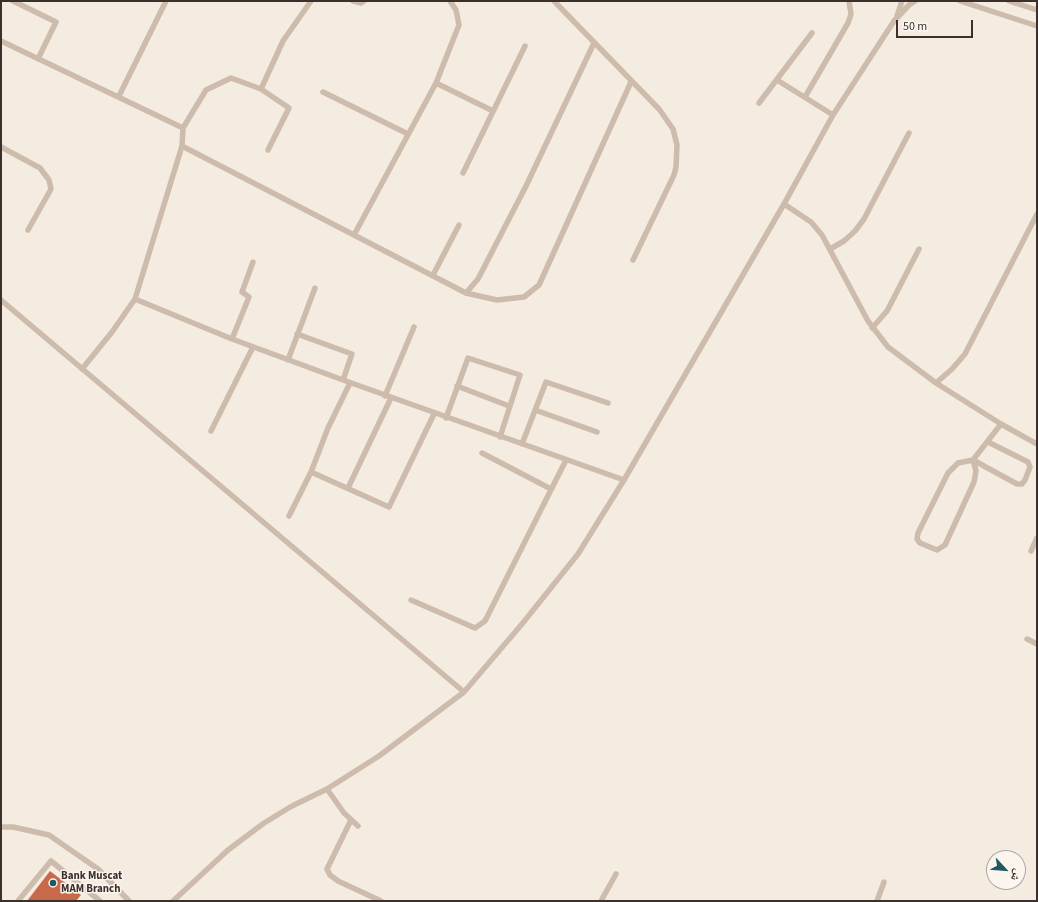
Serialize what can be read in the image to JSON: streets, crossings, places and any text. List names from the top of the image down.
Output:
{
  "places": ["Bank Muscat MAM Branch"],
  "scale_bar": "50 m",
  "north": "bottom right"
}
